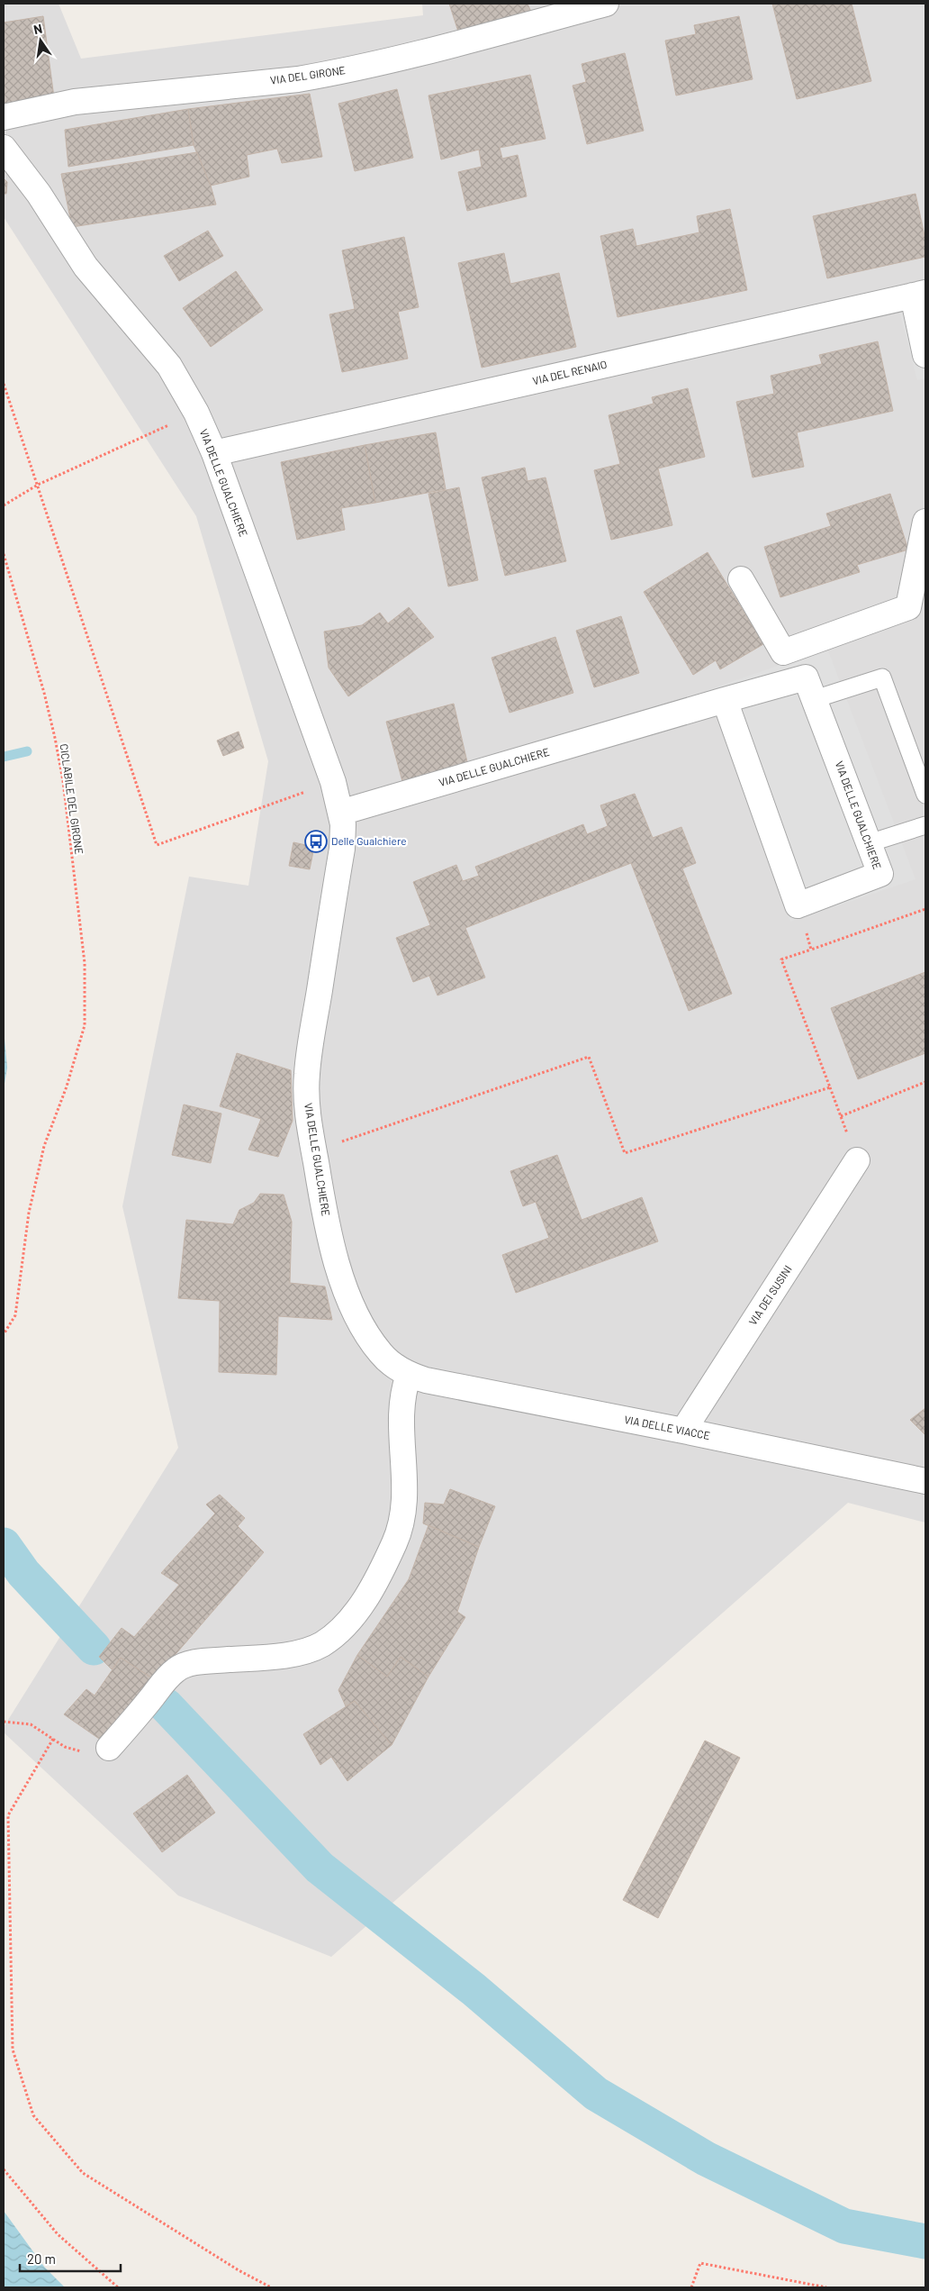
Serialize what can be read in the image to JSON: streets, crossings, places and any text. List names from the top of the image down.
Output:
{
  "streets": {
    "street": [
      "VIA DEL GIRONE",
      "VIA DEL RENAIO",
      "VIA DELLE GUALCHIERE",
      "VIA DEI SUSINI",
      "VIA DELLE VIACCE"
    ],
    "path": ["CICLABILE DEL GIRONE"]
  },
  "crossings": [
    ["VIA DEL RENAIO", "VIA DELLE GUALCHIERE"],
    ["VIA DELLE GUALCHIERE", "VIA DELLE VIACCE"],
    ["VIA DEI SUSINI", "VIA DELLE VIACCE"]
  ],
  "places": {
    "bus stop": ["Delle Gualchiere"]
  },
  "scale_bar": "20 m",
  "north": "top"
}
